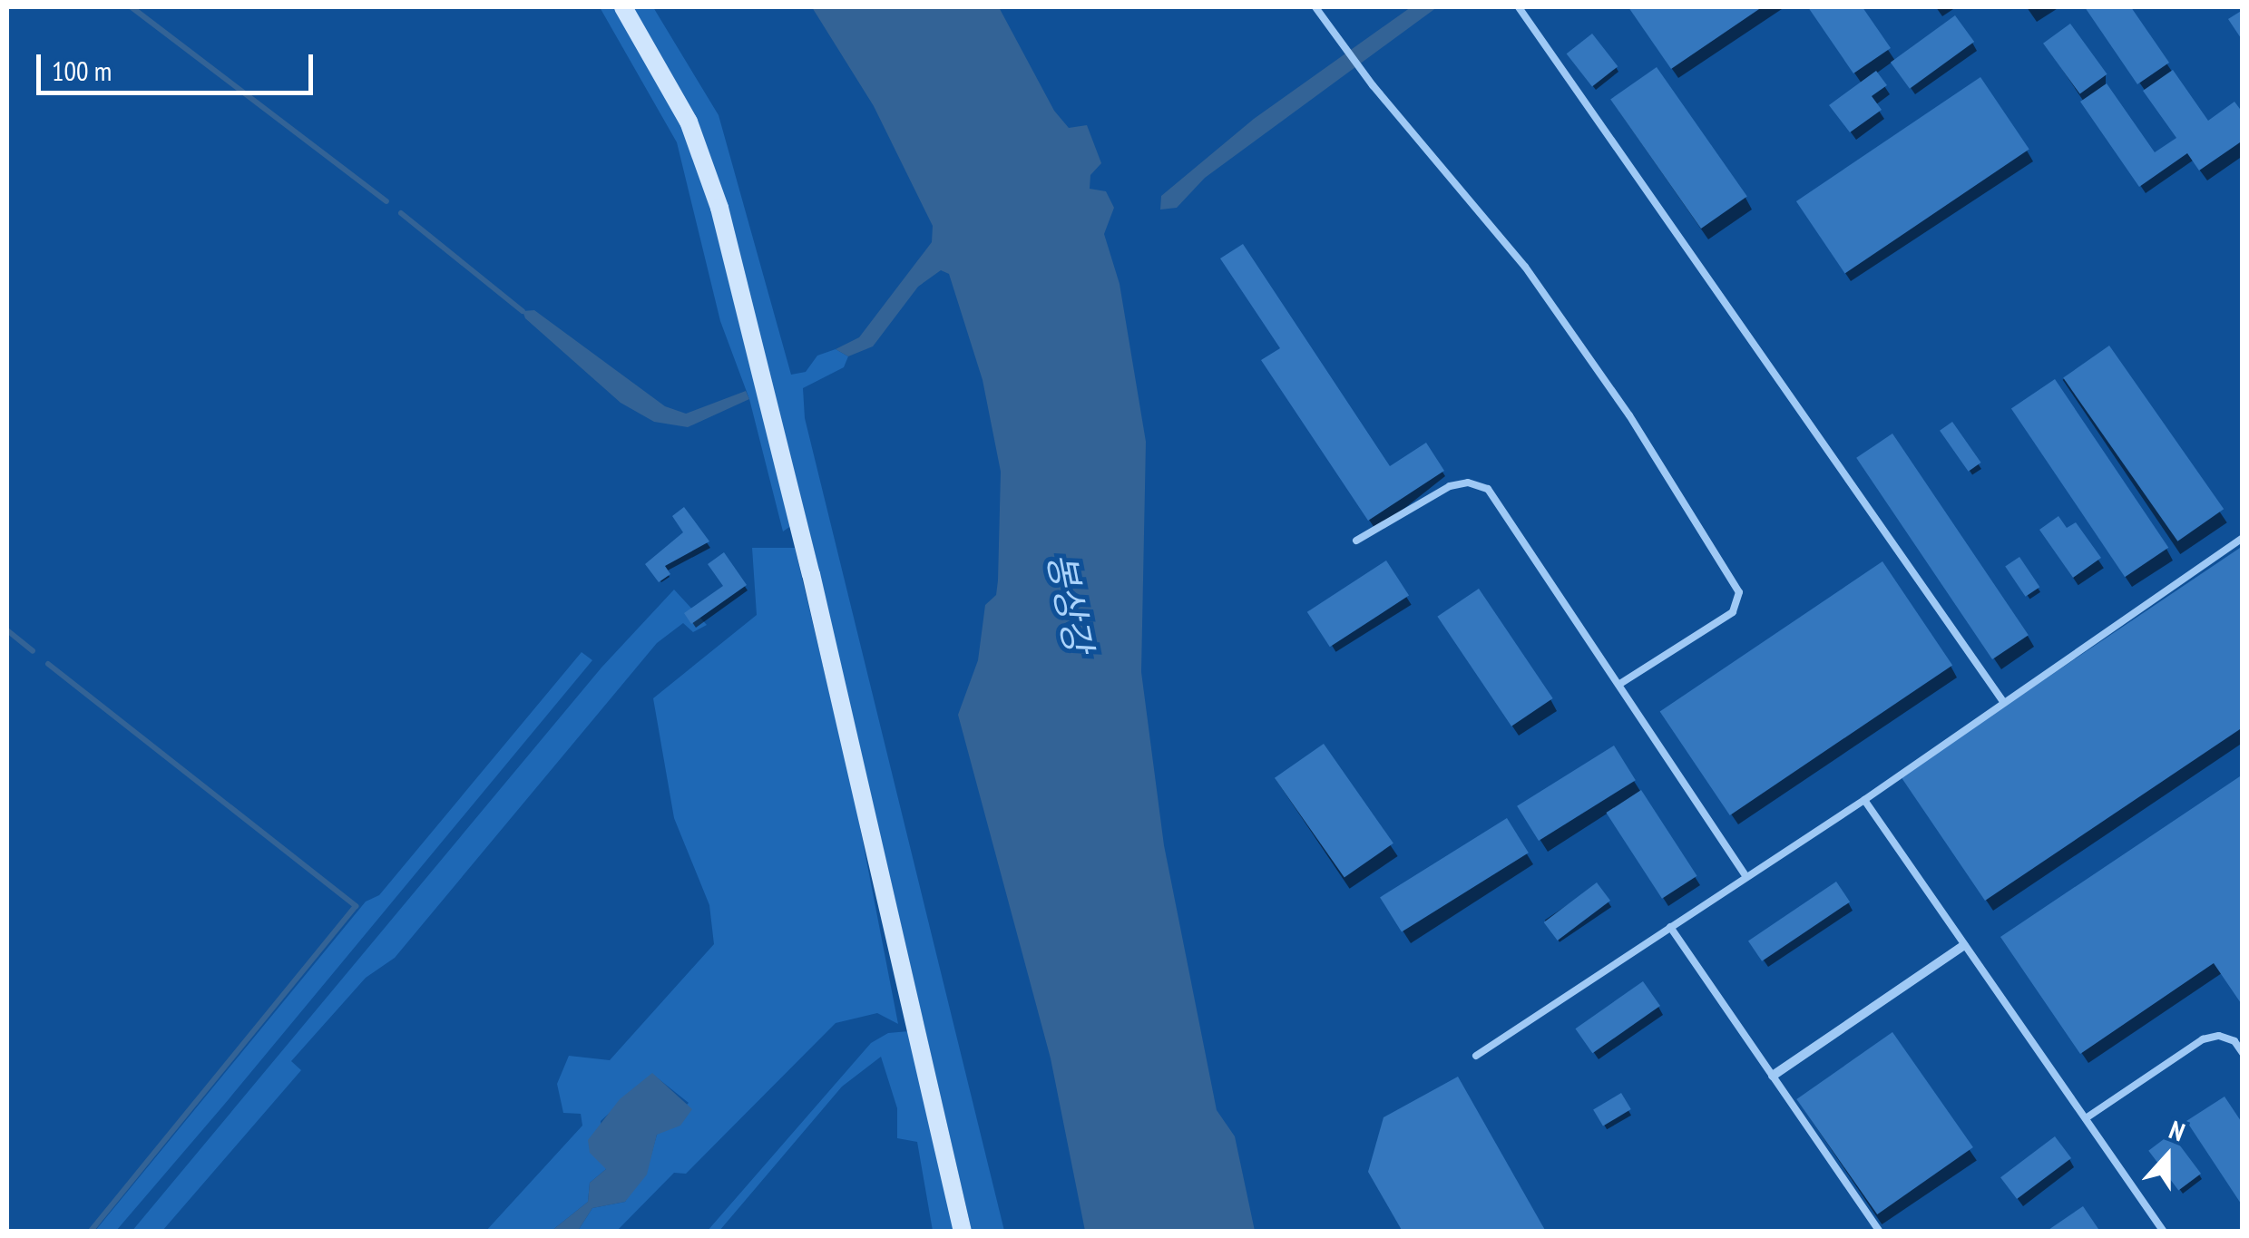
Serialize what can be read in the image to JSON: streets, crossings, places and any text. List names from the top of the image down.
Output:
{
  "water": ["봉상강"],
  "scale_bar": "100 m",
  "north": "top"
}
